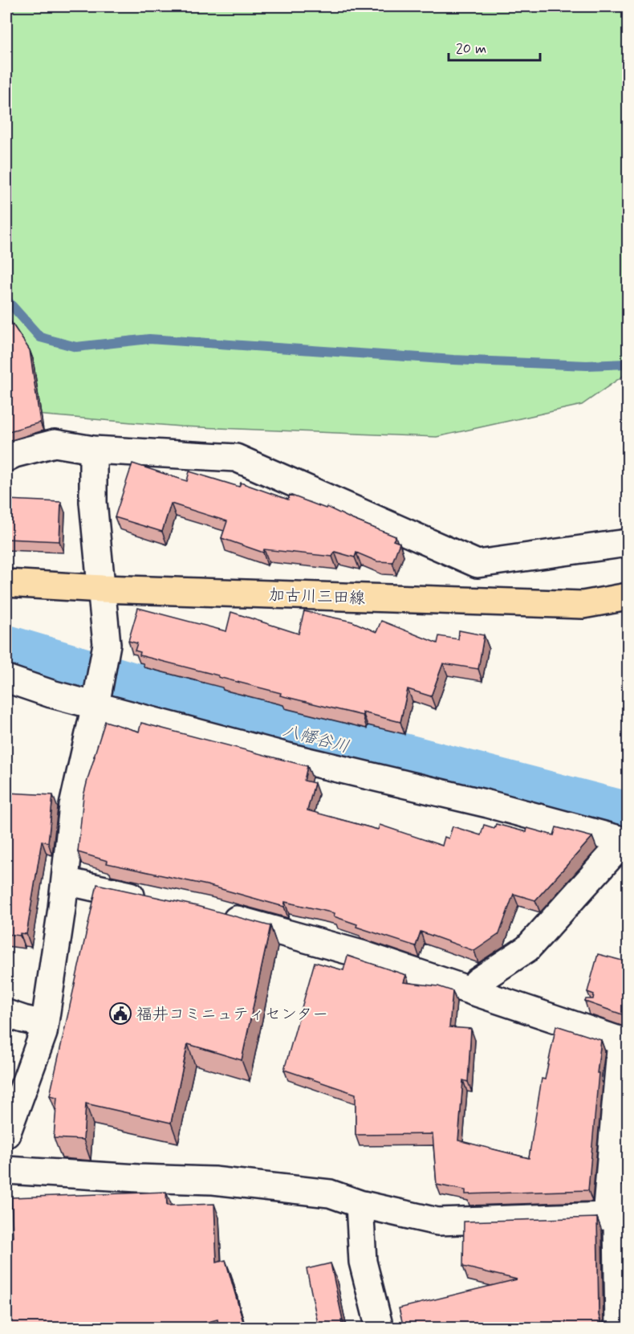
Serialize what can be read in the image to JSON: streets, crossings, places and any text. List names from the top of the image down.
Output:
{
  "streets": {
    "main road": ["加古川三田線"]
  },
  "water": ["八幡谷川"],
  "places": {
    "public building": ["福井コミニュティセンター"]
  },
  "scale_bar": "20 m"
}
